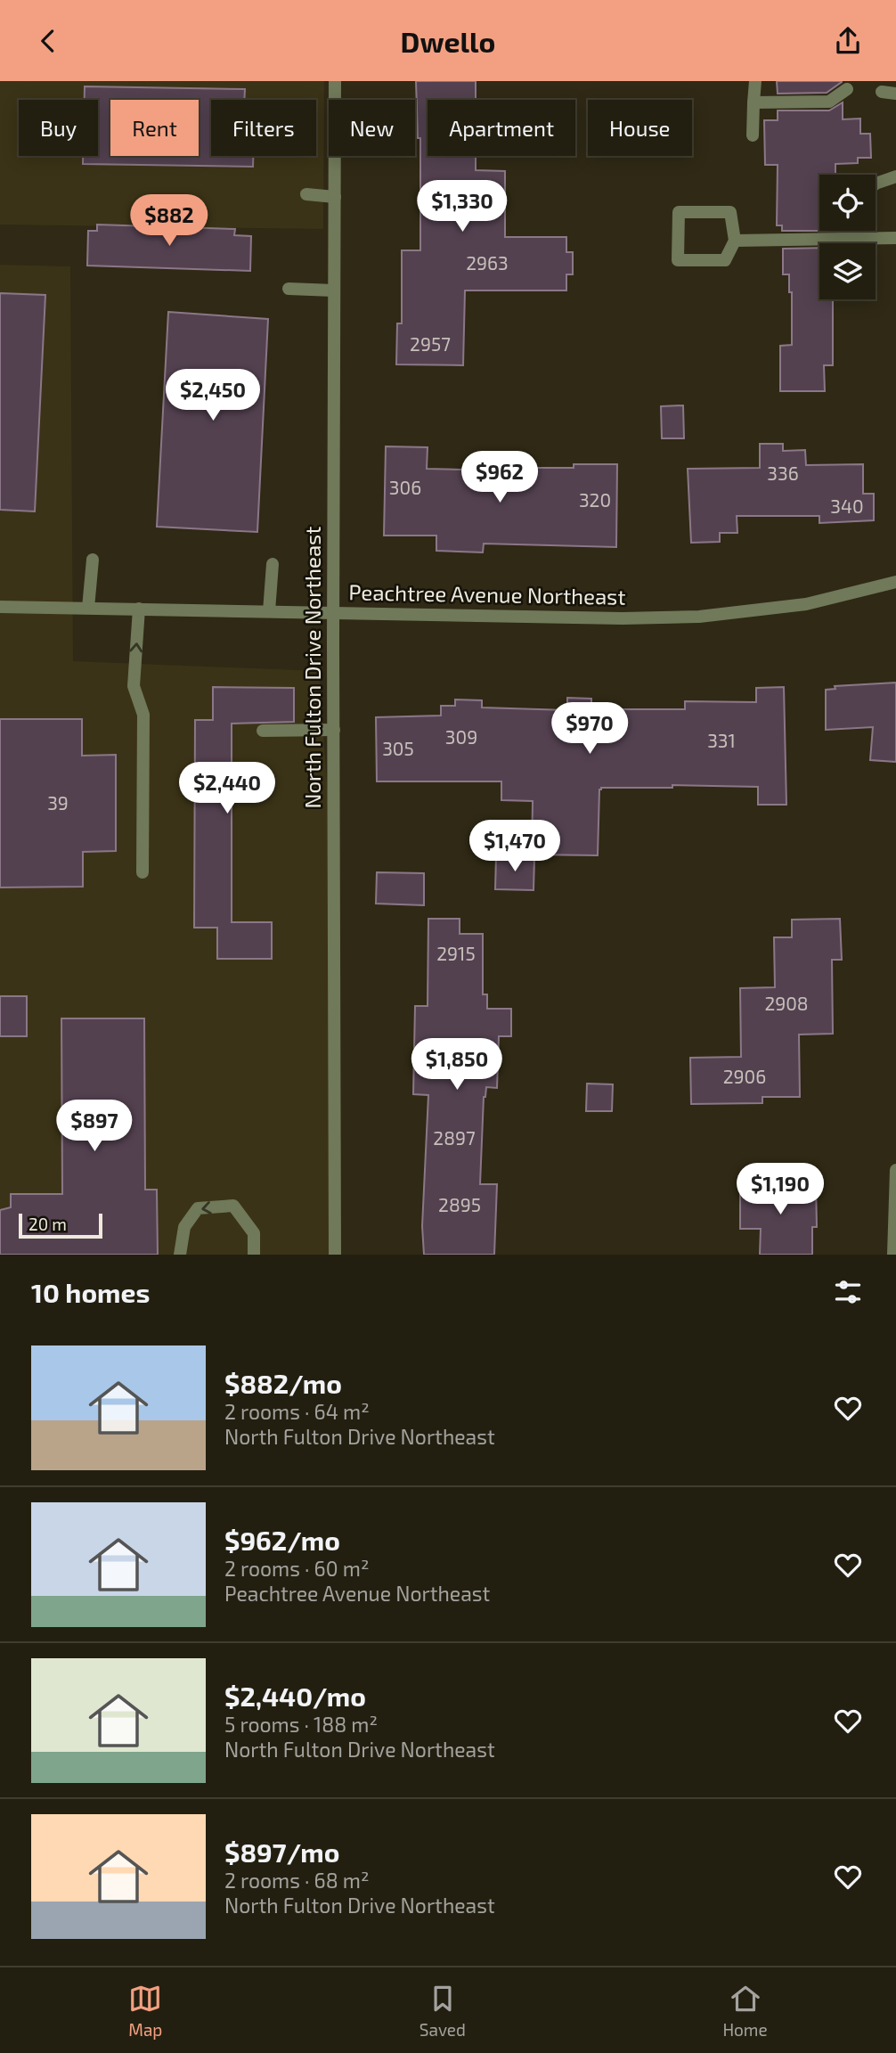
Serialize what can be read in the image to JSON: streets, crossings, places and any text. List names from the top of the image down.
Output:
{
  "streets": {
    "street": ["Peachtree Avenue Northeast", "North Fulton Drive Northeast"]
  },
  "crossings": [
    ["Peachtree Avenue Northeast", "North Fulton Drive Northeast"]
  ],
  "house_numbers": [
    "2963",
    "2957",
    "336",
    "306",
    "320",
    "340",
    "309",
    "331",
    "305",
    "39",
    "2915",
    "2908",
    "2906",
    "2897",
    "2895"
  ],
  "scale_bar": "20 m",
  "page": {
    "header": "Dwello",
    "chip": [
      "Buy",
      "Rent",
      "Filters",
      "New",
      "Apartment",
      "House"
    ],
    "price": [
      "$1,330",
      "$882",
      "$2,450",
      "$962",
      "$970",
      "$2,440",
      "$1,470",
      "$1,850",
      "$897",
      "$1,190"
    ],
    "scale": "20 m",
    "heading": "10 homes",
    "list": [
      {
        "name": "$882/mo",
        "note": "2 rooms · 64 m² · North Fulton Drive Northeast"
      },
      {
        "name": "$962/mo",
        "note": "2 rooms · 60 m² · Peachtree Avenue Northeast"
      },
      {
        "name": "$2,440/mo",
        "note": "5 rooms · 188 m² · North Fulton Drive Northeast"
      },
      {
        "name": "$897/mo",
        "note": "2 rooms · 68 m² · North Fulton Drive Northeast"
      }
    ],
    "tabs": ["Map", "Saved", "Home"]
  }
}
